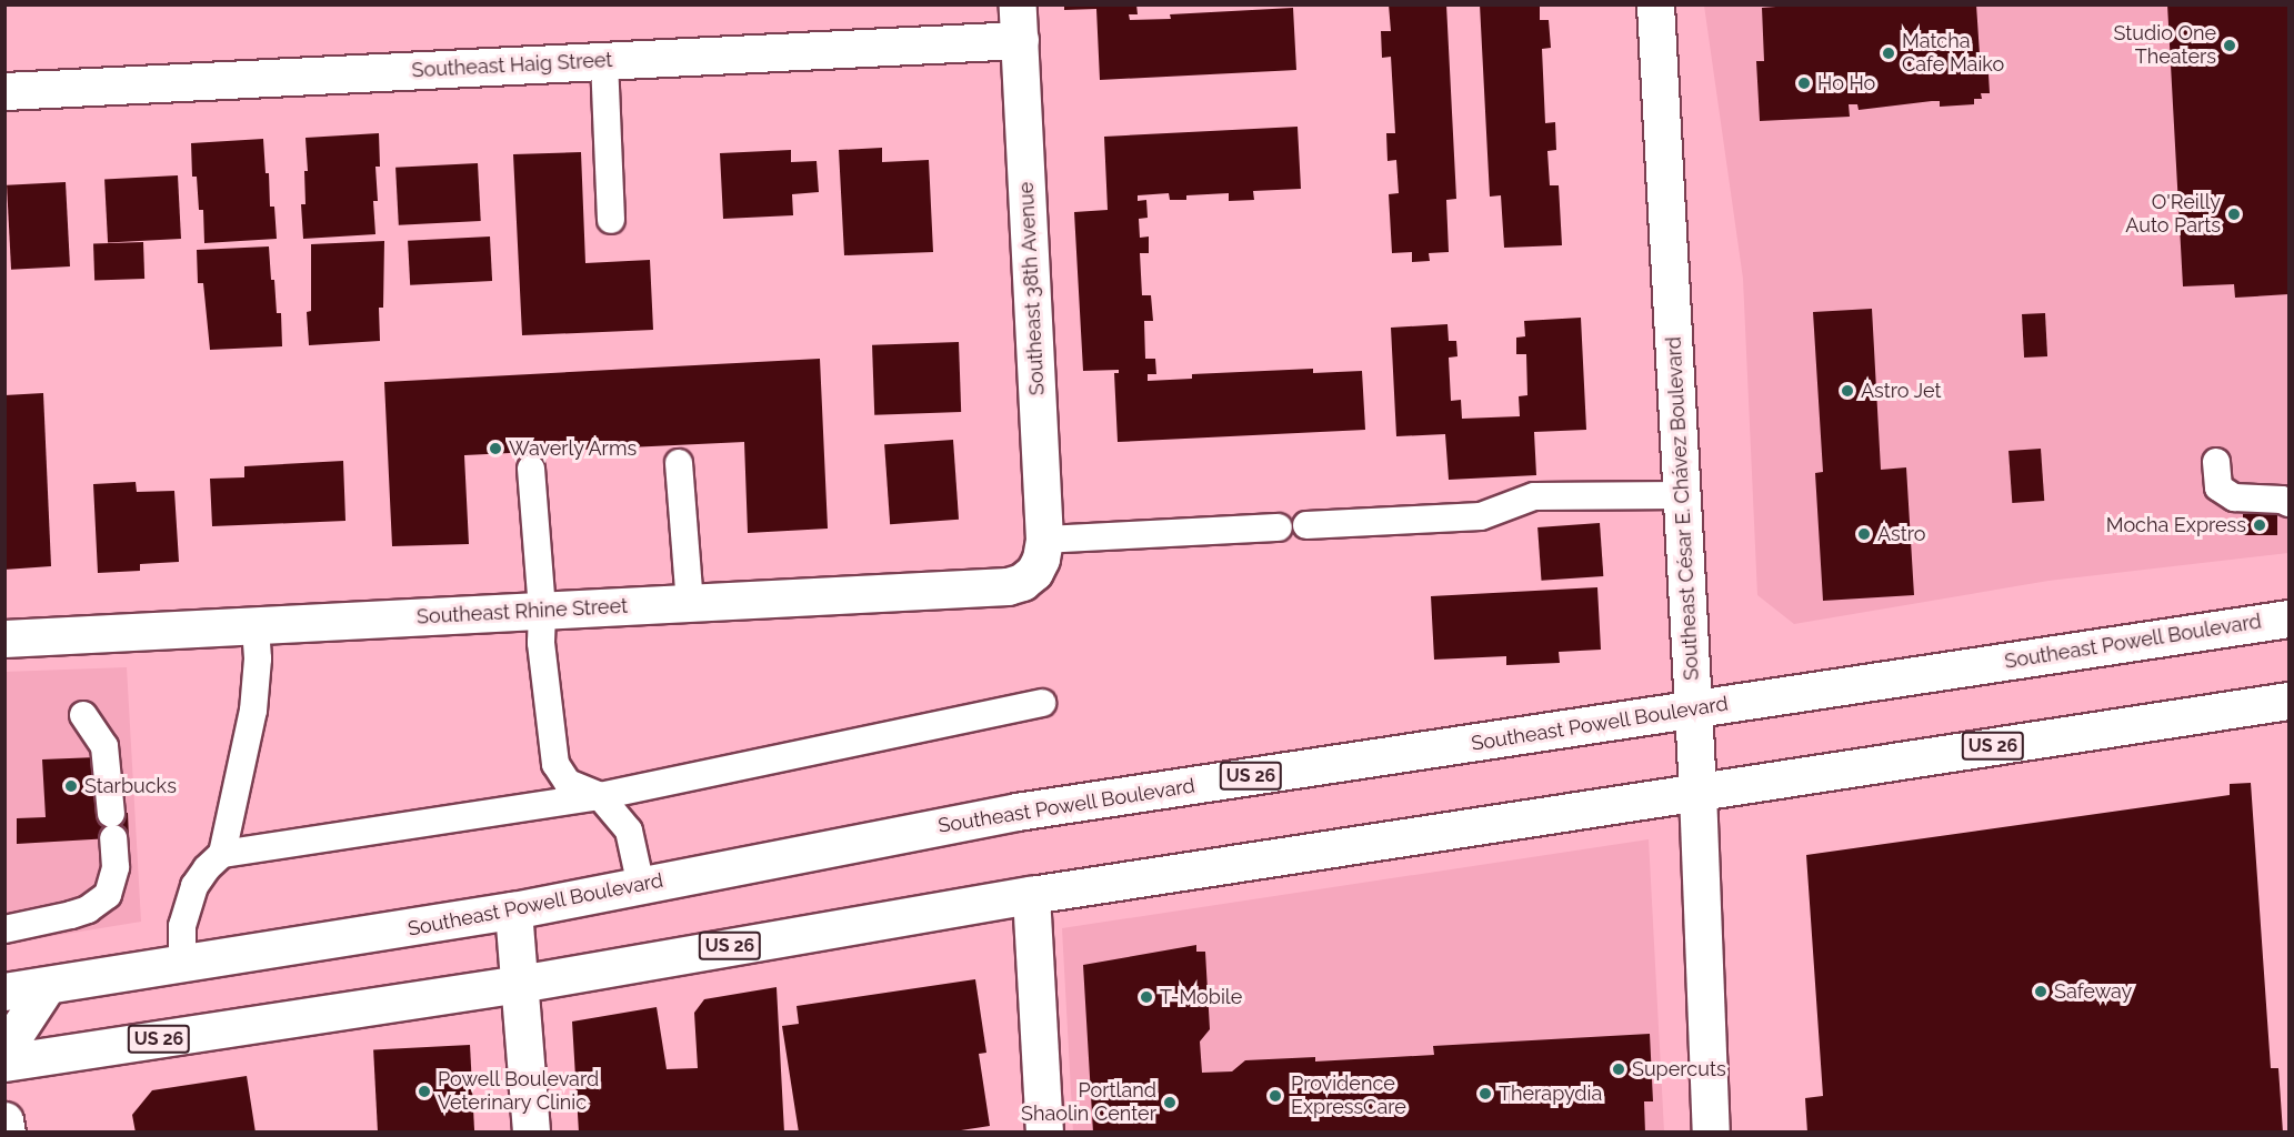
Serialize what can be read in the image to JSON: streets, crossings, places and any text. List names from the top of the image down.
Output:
{
  "streets": {
    "main road": [
      "Southeast Haig Street",
      "Southeast 38th Avenue",
      "Southeast César E. Chávez Boulevard",
      "Southeast Rhine Street",
      "Southeast Powell Boulevard",
      "US 26"
    ]
  },
  "crossings": [
    ["Southeast Haig Street", "Southeast 38th Avenue"],
    ["Southeast 38th Avenue", "Southeast Rhine Street"],
    ["Southeast César E. Chávez Boulevard", "Southeast Powell Boulevard"],
    ["Southeast César E. Chávez Boulevard", "US 26"]
  ],
  "places": [
    "Studio One Theaters",
    "Matcha Cafe Maiko",
    "Ho Ho",
    "O'Reilly Auto Parts",
    "Astro Jet",
    "Waverly Arms",
    "Mocha Express",
    "Astro",
    "Starbucks",
    "Safeway",
    "T-Mobile",
    "Supercuts",
    "Powell Boulevard Veterinary Clinic",
    "Therapydia",
    "Providence ExpressCare",
    "Portland Shaolin Center"
  ]
}
